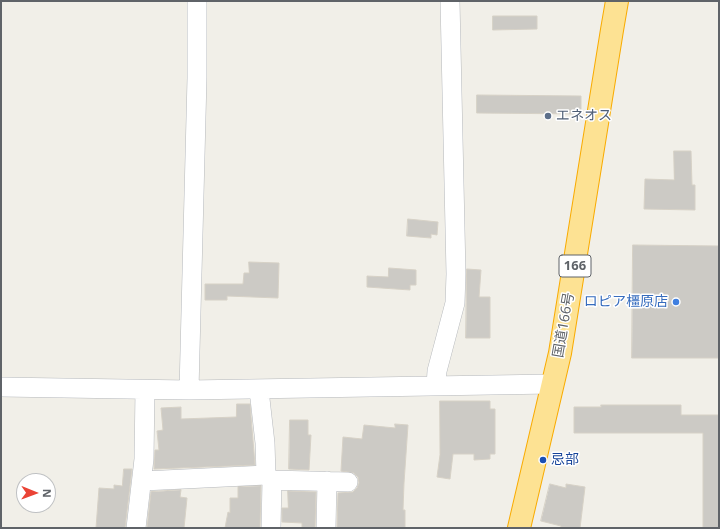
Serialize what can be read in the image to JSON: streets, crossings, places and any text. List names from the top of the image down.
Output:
{
  "streets": {
    "highway": ["166", "国道166号"]
  },
  "places": ["エネオス", "ロピア橿原店", "忌部"],
  "north": "right"
}
